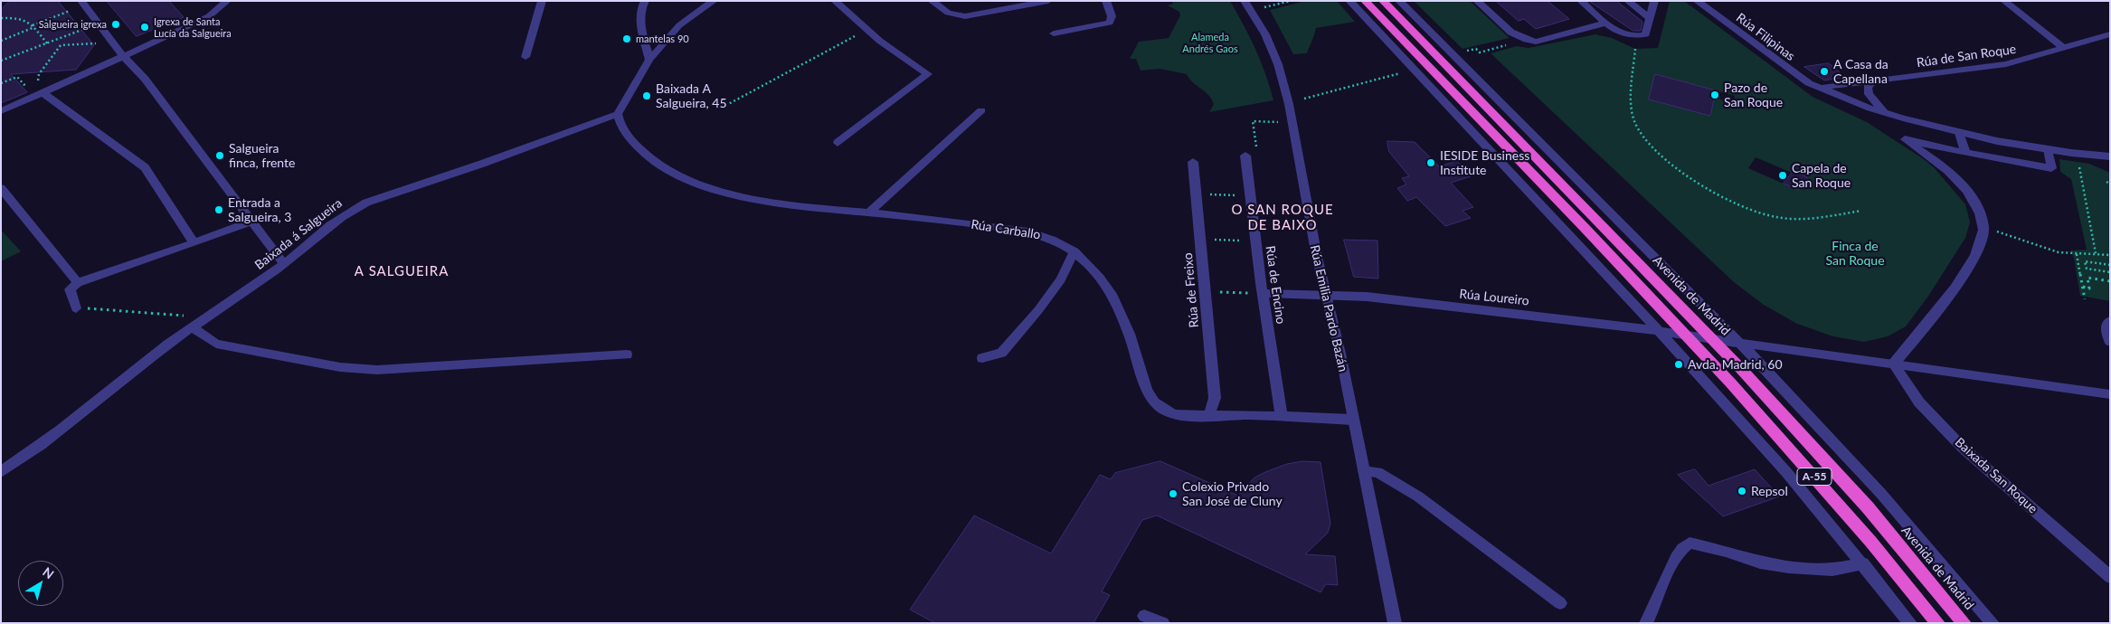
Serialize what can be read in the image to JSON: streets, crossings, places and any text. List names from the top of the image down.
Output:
{
  "streets": {
    "highway": ["Avenida de Madrid", "A-55"],
    "street": [
      "Rúa Filipinas",
      "Rúa de San Roque",
      "Rúa Carballo",
      "Baixada á Salgueira",
      "Rúa de Encino",
      "Rúa de Freixo",
      "Rúa Loureiro",
      "Rúa Emilia Pardo Bazán",
      "Baixada San Roque"
    ]
  },
  "crossings": [
    ["Rúa Filipinas", "Rúa de San Roque"],
    ["Rúa Carballo", "Baixada á Salgueira"],
    ["Rúa Carballo", "Rúa de Encino"],
    ["Rúa Carballo", "Rúa de Freixo"],
    ["Rúa Carballo", "Rúa Emilia Pardo Bazán"],
    ["Rúa de Encino", "Rúa Loureiro"],
    ["Avenida de Madrid", "Rúa Loureiro"],
    ["Rúa Loureiro", "Rúa Emilia Pardo Bazán"],
    ["Rúa Loureiro", "Baixada San Roque"],
    ["Rúa Loureiro", "A-55"]
  ],
  "districts": ["O SAN ROQUE DE BAIXO", "A SALGUEIRA"],
  "parks": ["Alameda Andrés Gaos", "Finca de San Roque"],
  "places": [
    "Salgueira igrexa",
    "Igrexa de Santa Lucía da Salgueira",
    "mantelas 90",
    "A Casa da Capellana",
    "Pazo de San Roque",
    "Baixada A Salgueira, 45",
    "Salgueira finca, frente",
    "IESIDE Business Institute",
    "Capela de San Roque",
    "Entrada a Salgueira, 3",
    "Avda. Madrid, 60",
    "Repsol",
    "Colexio Privado San José de Cluny"
  ],
  "north": "top right"
}
